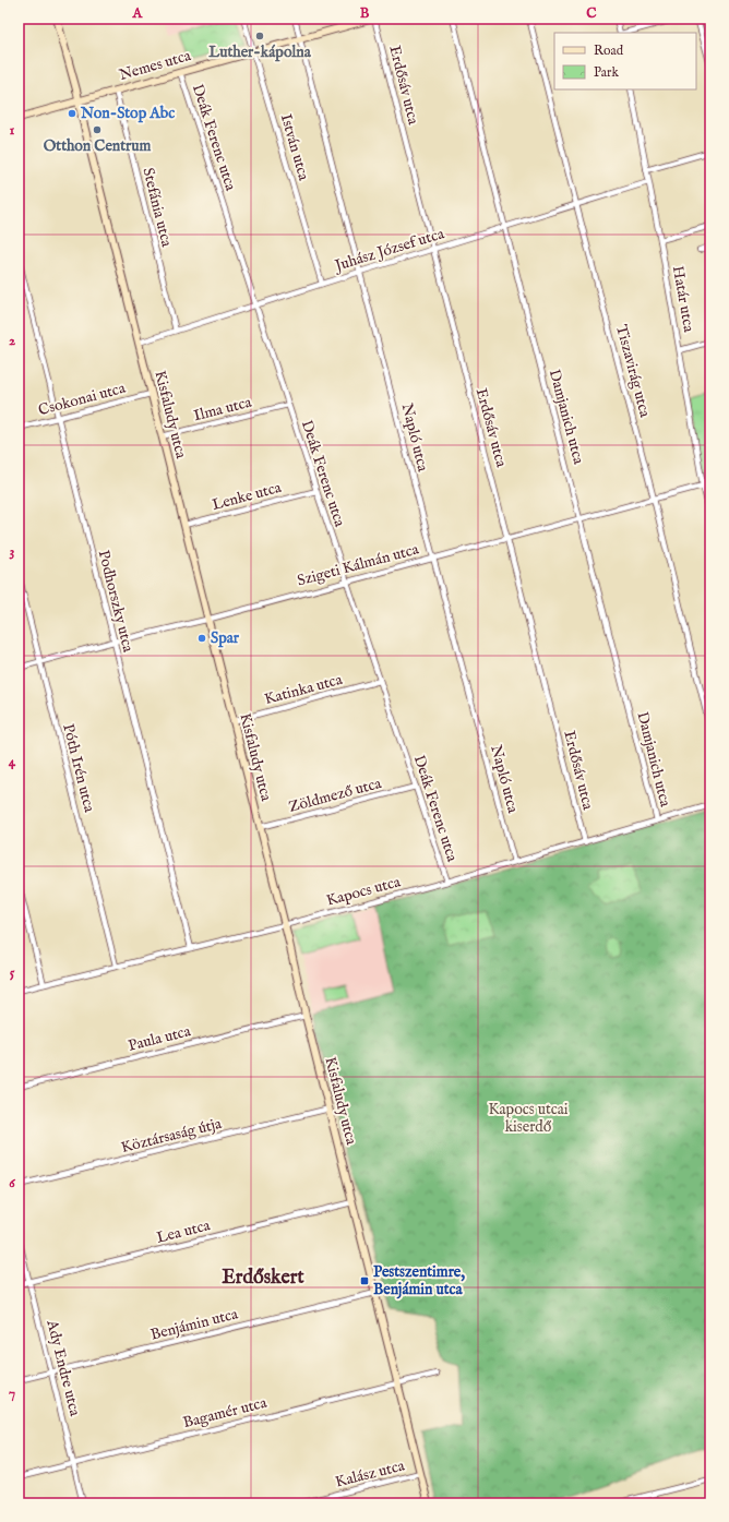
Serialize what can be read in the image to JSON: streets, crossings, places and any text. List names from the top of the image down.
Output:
{
  "streets": {
    "street": [
      "Nemes utca",
      "Erdősáv utca",
      "Deák Ferenc utca",
      "István utca",
      "Stefánia utca",
      "Juhász József utca",
      "Határ utca",
      "Tiszavirág utca",
      "Csokonai utca",
      "Ilma utca",
      "Kisfaludy utca",
      "Damjanich utca",
      "Napló utca",
      "Lenke utca",
      "Szigeti Kálmán utca",
      "Podhorszky utca",
      "Katinka utca",
      "Póth Irén utca",
      "Zöldmező utca",
      "Kapocs utca",
      "Paula utca",
      "Köztársaság útja",
      "Lea utca",
      "Benjámin utca",
      "Ady Endre utca",
      "Bagamér utca",
      "Kalász utca"
    ]
  },
  "crossings": [
    ["Nemes utca", "Erdősáv utca"],
    ["Nemes utca", "Deák Ferenc utca"],
    ["Nemes utca", "István utca"],
    ["Nemes utca", "Stefánia utca"],
    ["Nemes utca", "Kisfaludy utca"],
    ["Nemes utca", "Napló utca"],
    ["Erdősáv utca", "Juhász József utca"],
    ["Erdősáv utca", "Szigeti Kálmán utca"],
    ["Erdősáv utca", "Kapocs utca"],
    ["Deák Ferenc utca", "Juhász József utca"],
    ["Deák Ferenc utca", "Ilma utca"],
    ["Deák Ferenc utca", "Lenke utca"],
    ["Deák Ferenc utca", "Szigeti Kálmán utca"],
    ["Deák Ferenc utca", "Katinka utca"],
    ["Deák Ferenc utca", "Zöldmező utca"],
    ["Deák Ferenc utca", "Kapocs utca"],
    ["István utca", "Juhász József utca"],
    ["Stefánia utca", "Juhász József utca"],
    ["Juhász József utca", "Határ utca"],
    ["Juhász József utca", "Tiszavirág utca"],
    ["Juhász József utca", "Kisfaludy utca"],
    ["Juhász József utca", "Damjanich utca"],
    ["Juhász József utca", "Napló utca"],
    ["Határ utca", "Szigeti Kálmán utca"],
    ["Tiszavirág utca", "Szigeti Kálmán utca"],
    ["Csokonai utca", "Kisfaludy utca"],
    ["Csokonai utca", "Podhorszky utca"],
    ["Ilma utca", "Kisfaludy utca"],
    ["Kisfaludy utca", "Lenke utca"],
    ["Kisfaludy utca", "Szigeti Kálmán utca"],
    ["Kisfaludy utca", "Katinka utca"],
    ["Kisfaludy utca", "Zöldmező utca"],
    ["Kisfaludy utca", "Kapocs utca"],
    ["Kisfaludy utca", "Paula utca"],
    ["Kisfaludy utca", "Köztársaság útja"],
    ["Kisfaludy utca", "Lea utca"],
    ["Kisfaludy utca", "Benjámin utca"],
    ["Kisfaludy utca", "Bagamér utca"],
    ["Kisfaludy utca", "Kalász utca"],
    ["Damjanich utca", "Szigeti Kálmán utca"],
    ["Damjanich utca", "Kapocs utca"],
    ["Napló utca", "Szigeti Kálmán utca"],
    ["Napló utca", "Kapocs utca"],
    ["Szigeti Kálmán utca", "Podhorszky utca"],
    ["Szigeti Kálmán utca", "Póth Irén utca"],
    ["Podhorszky utca", "Kapocs utca"],
    ["Póth Irén utca", "Kapocs utca"],
    ["Lea utca", "Ady Endre utca"],
    ["Benjámin utca", "Ady Endre utca"],
    ["Ady Endre utca", "Bagamér utca"]
  ],
  "districts": ["Erdőskert"],
  "parks": ["Kapocs utcai kiserdő"],
  "places": {
    "other": [
      "Luther-kápolna",
      "Non-Stop Abc",
      "Otthon Centrum",
      "Spar"
    ],
    "transit": ["Pestszentimre, Benjámin utca"]
  },
  "legend": ["Road", "Park"],
  "grid": {
    "columns": ["A", "B", "C"],
    "rows": [
      "1",
      "2",
      "3",
      "4",
      "5",
      "6",
      "7"
    ]
  }
}
